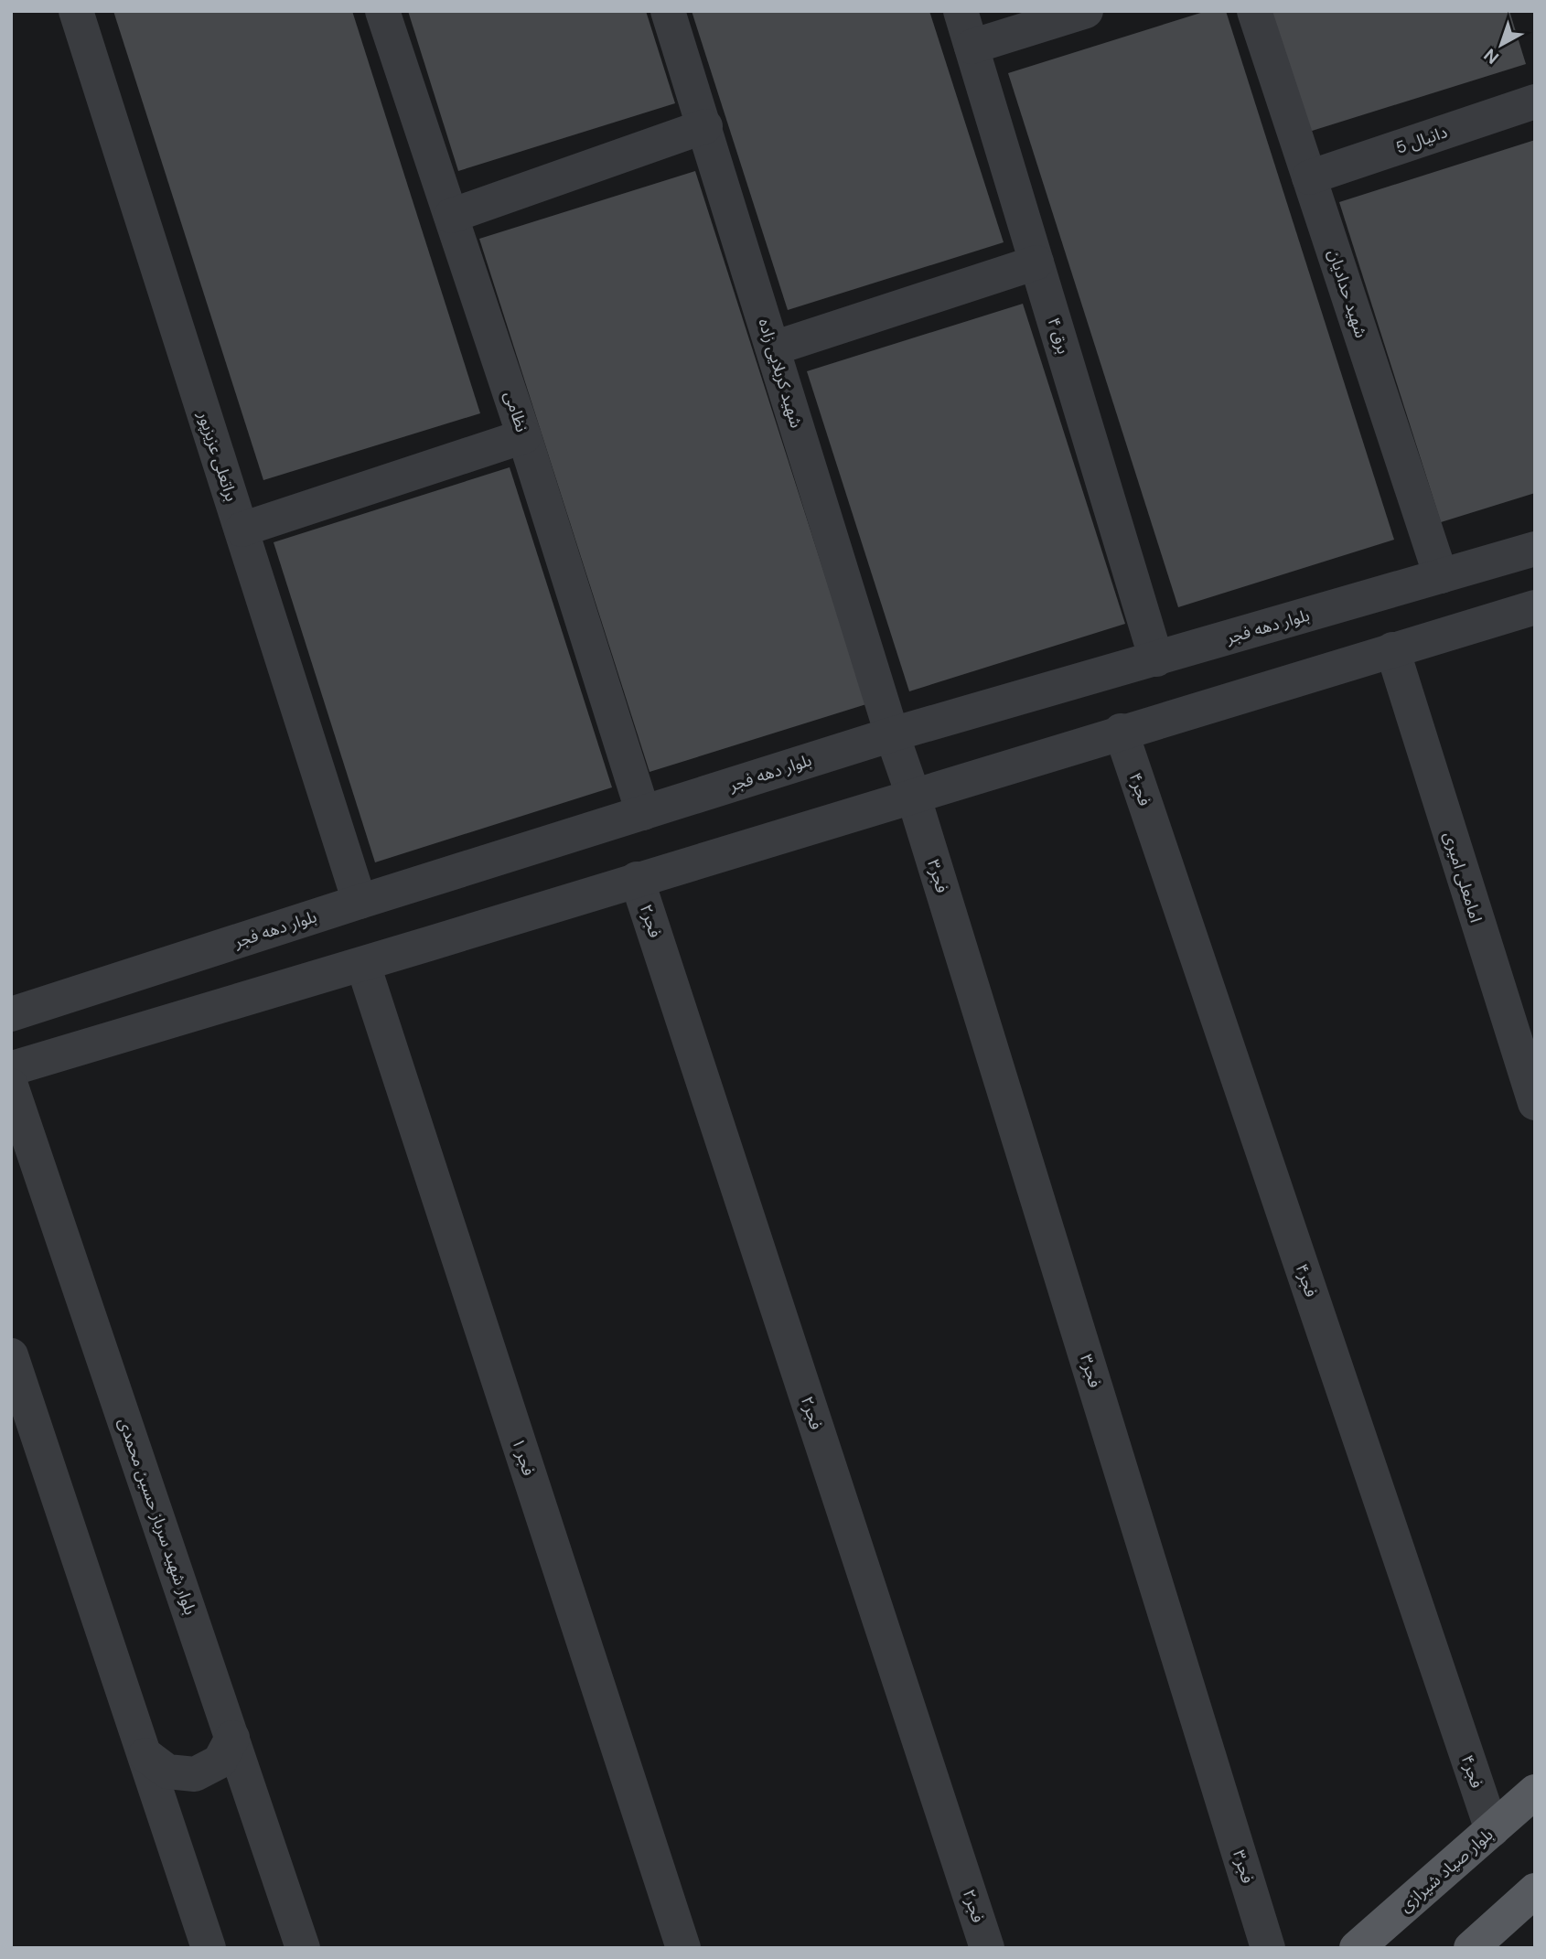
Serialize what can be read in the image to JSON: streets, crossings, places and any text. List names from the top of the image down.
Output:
{
  "streets": {
    "main road": ["بلوار صیاد شیرازی"],
    "street": [
      "دانیال 5",
      "شهید حدادیان",
      "برق ۴",
      "شهید کربلایی زاده",
      "نظامی",
      "براتعلی عزیزپور",
      "بلوار دهه فجر",
      "فجر۴",
      "فجر۳",
      "امامعلی امیری",
      "فجر۲",
      "فجر ۱",
      "بلوار شهید سرباز حسین محمدی"
    ]
  },
  "crossings": [
    ["دانیال 5", "شهید حدادیان"],
    ["شهید حدادیان", "بلوار دهه فجر"],
    ["برق ۴", "بلوار دهه فجر"],
    ["شهید کربلایی زاده", "بلوار دهه فجر"],
    ["شهید کربلایی زاده", "فجر۳"],
    ["نظامی", "بلوار دهه فجر"],
    ["براتعلی عزیزپور", "بلوار دهه فجر"],
    ["فجر۴", "بلوار صیاد شیرازی"]
  ],
  "north": "bottom left"
}
